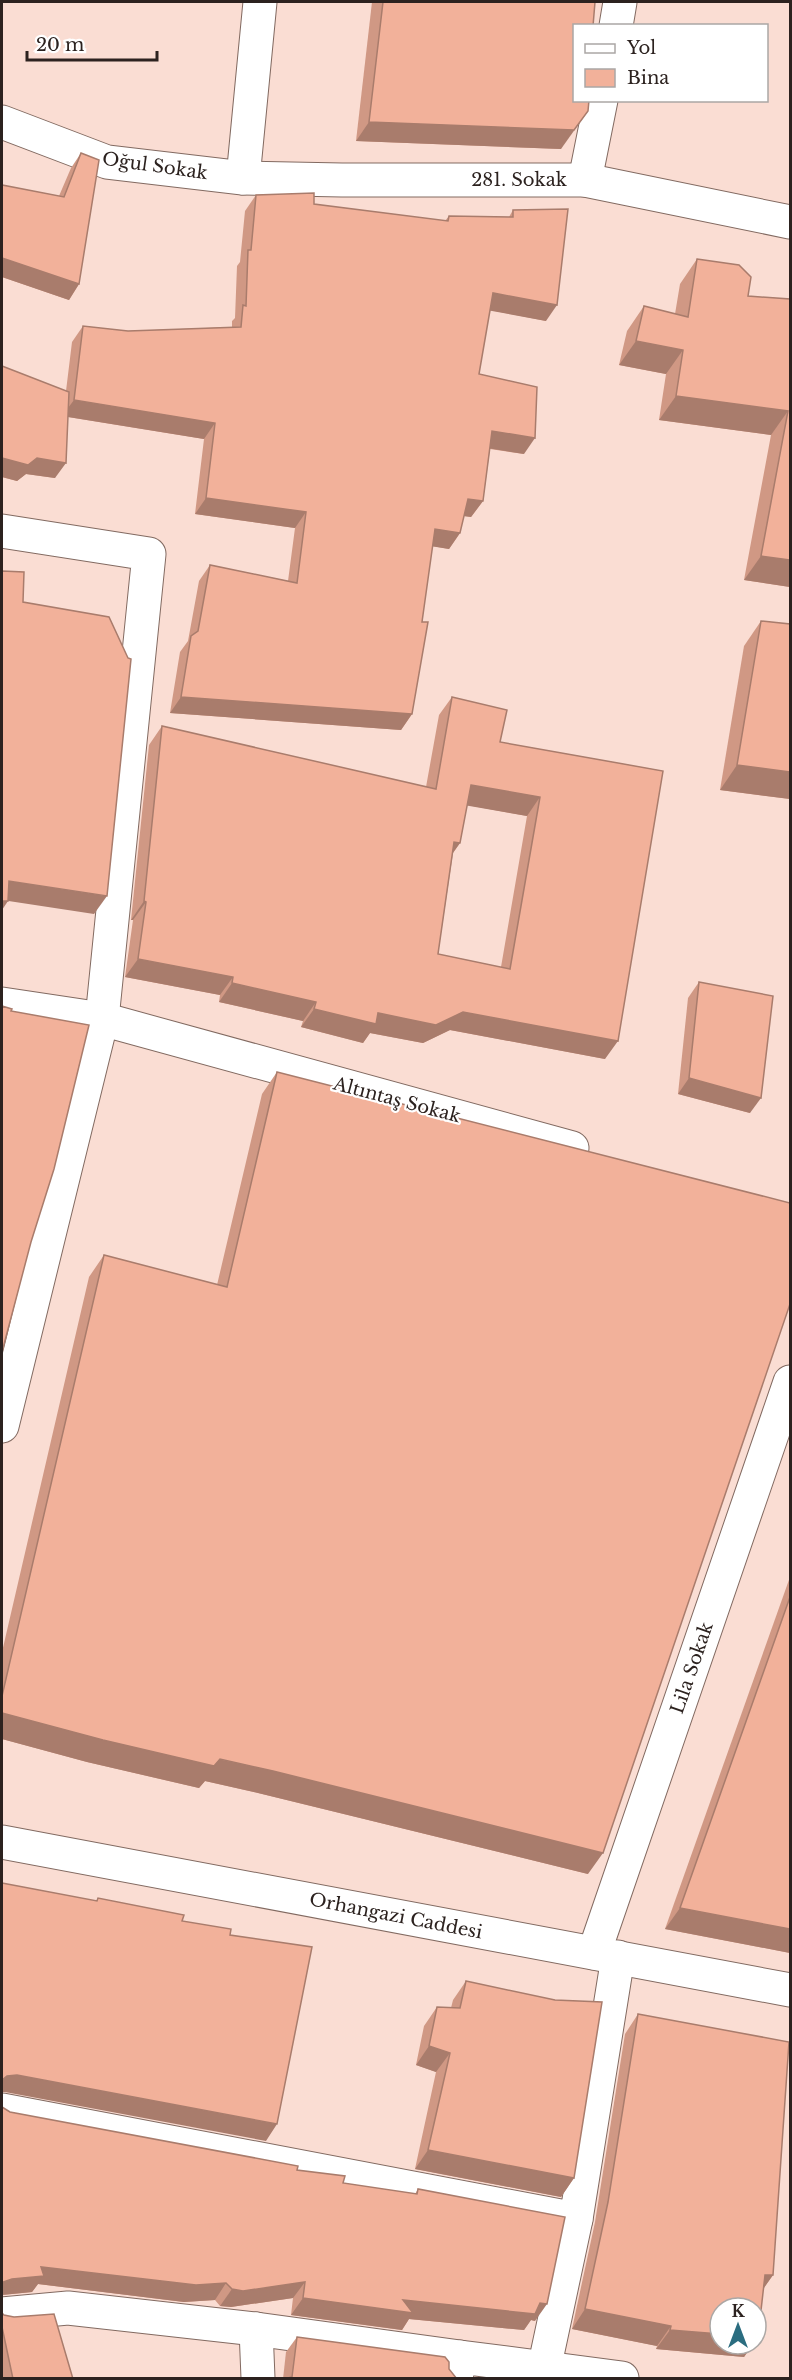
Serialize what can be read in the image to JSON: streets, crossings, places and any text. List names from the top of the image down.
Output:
{
  "streets": {
    "street": [
      "Oğul Sokak",
      "281. Sokak",
      "Altıntaş Sokak",
      "Lila Sokak",
      "Orhangazi Caddesi"
    ]
  },
  "crossings": [
    ["Oğul Sokak", "281. Sokak"],
    ["Lila Sokak", "Orhangazi Caddesi"]
  ],
  "legend": ["Yol", "Bina"],
  "scale_bar": "20 m",
  "north": "top"
}
